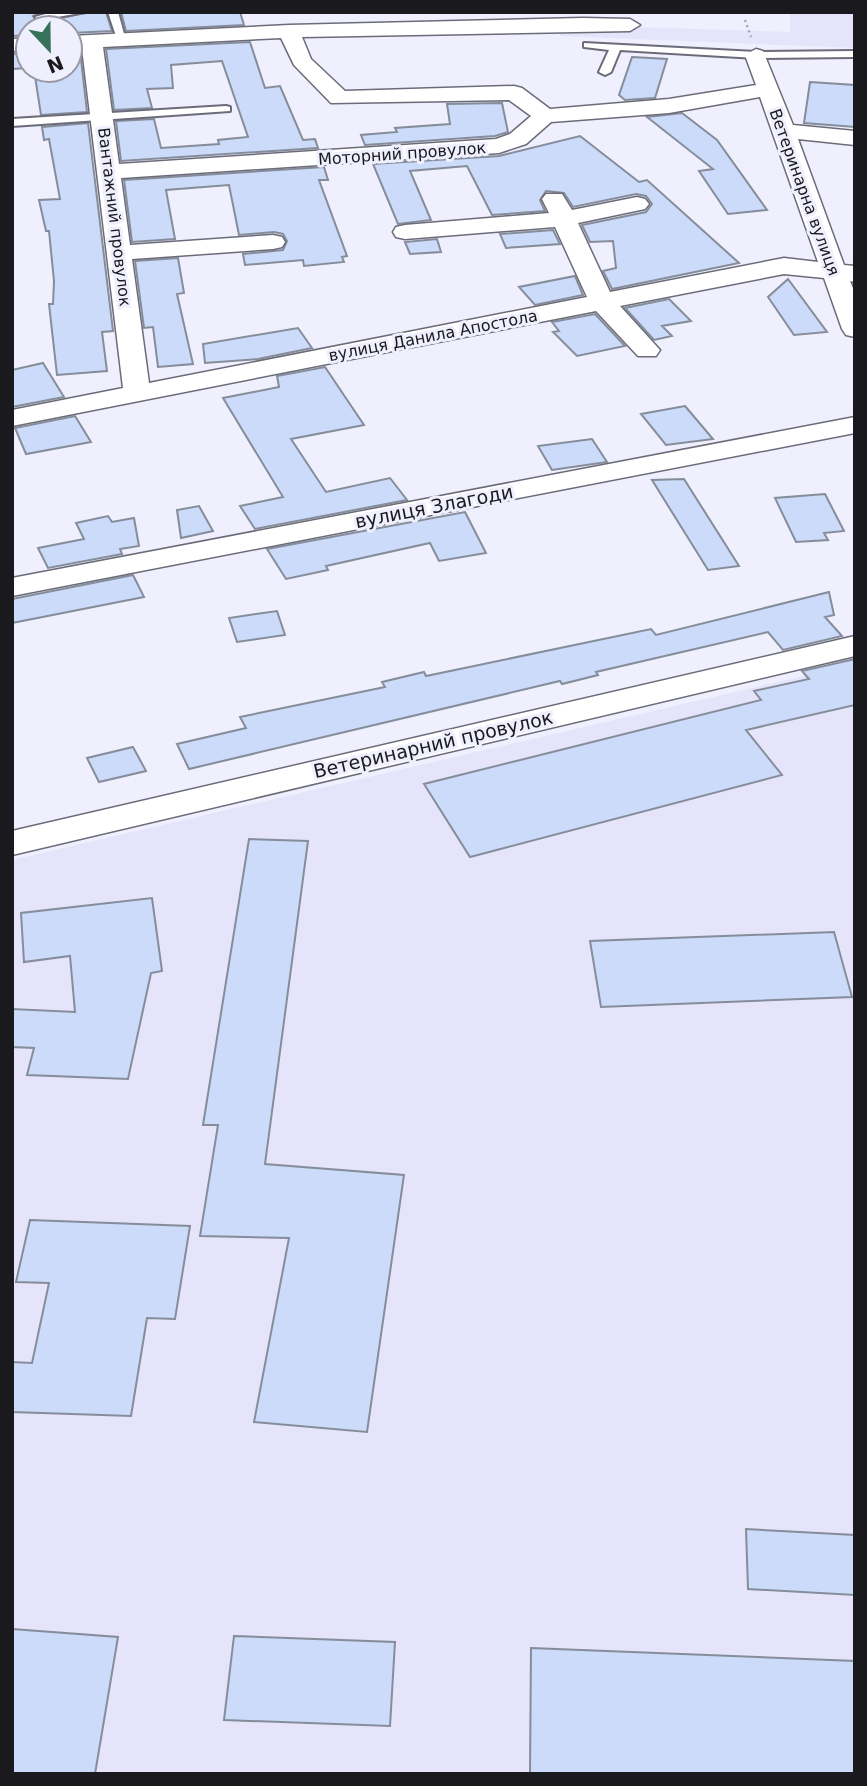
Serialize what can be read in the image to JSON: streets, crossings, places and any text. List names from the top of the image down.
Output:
{
  "streets": {
    "street": [
      "Моторний провулок",
      "Ветеринарна вулиця",
      "Вантажний провулок",
      "вулиця Данила Апостола",
      "вулиця Злагоди",
      "Ветеринарний провулок"
    ]
  },
  "crossings": [
    ["Моторний провулок", "Вантажний провулок"],
    ["Ветеринарна вулиця", "вулиця Данила Апостола"],
    ["Вантажний провулок", "вулиця Данила Апостола"]
  ],
  "north": "bottom"
}
